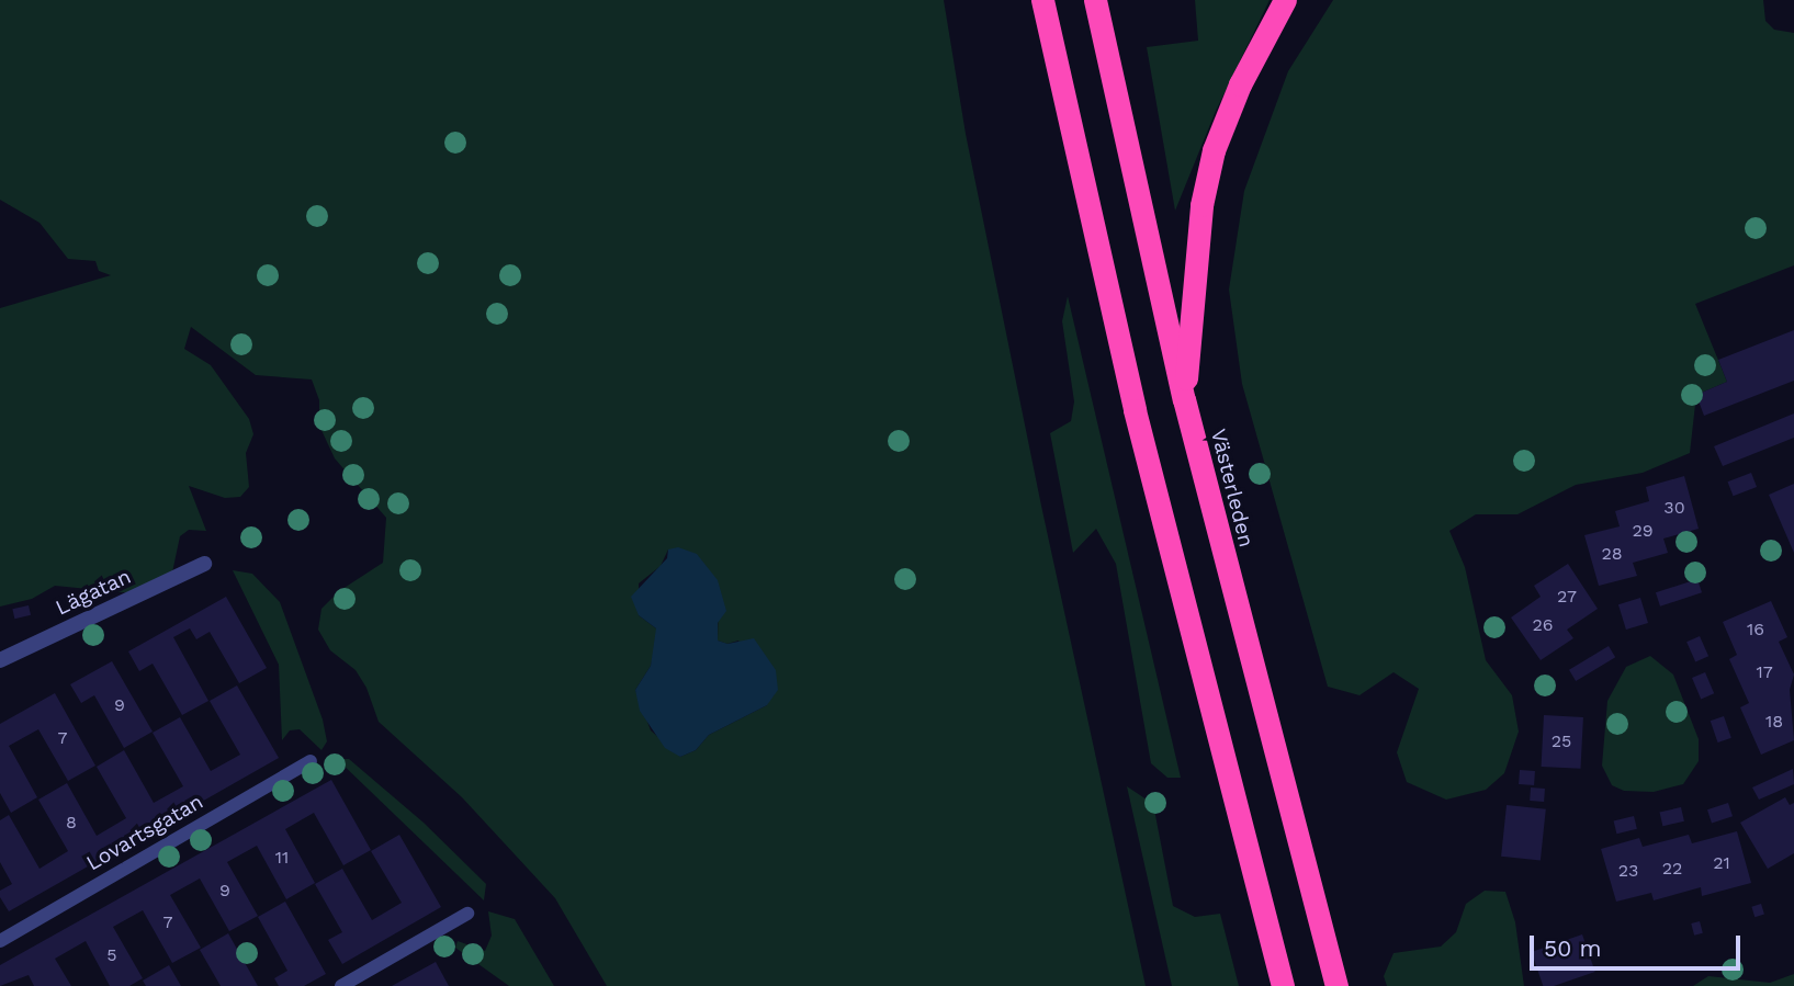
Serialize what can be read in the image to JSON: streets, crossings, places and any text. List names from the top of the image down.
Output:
{
  "streets": {
    "highway": ["Västerleden"],
    "street": ["Lägatan"],
    "lane": ["Lovartsgatan"]
  },
  "house_numbers": [
    "30",
    "29",
    "28",
    "27",
    "26",
    "16",
    "17",
    "9",
    "18",
    "7",
    "25",
    "8",
    "11",
    "21",
    "22",
    "23",
    "9",
    "7",
    "5"
  ],
  "scale_bar": "50 m"
}
